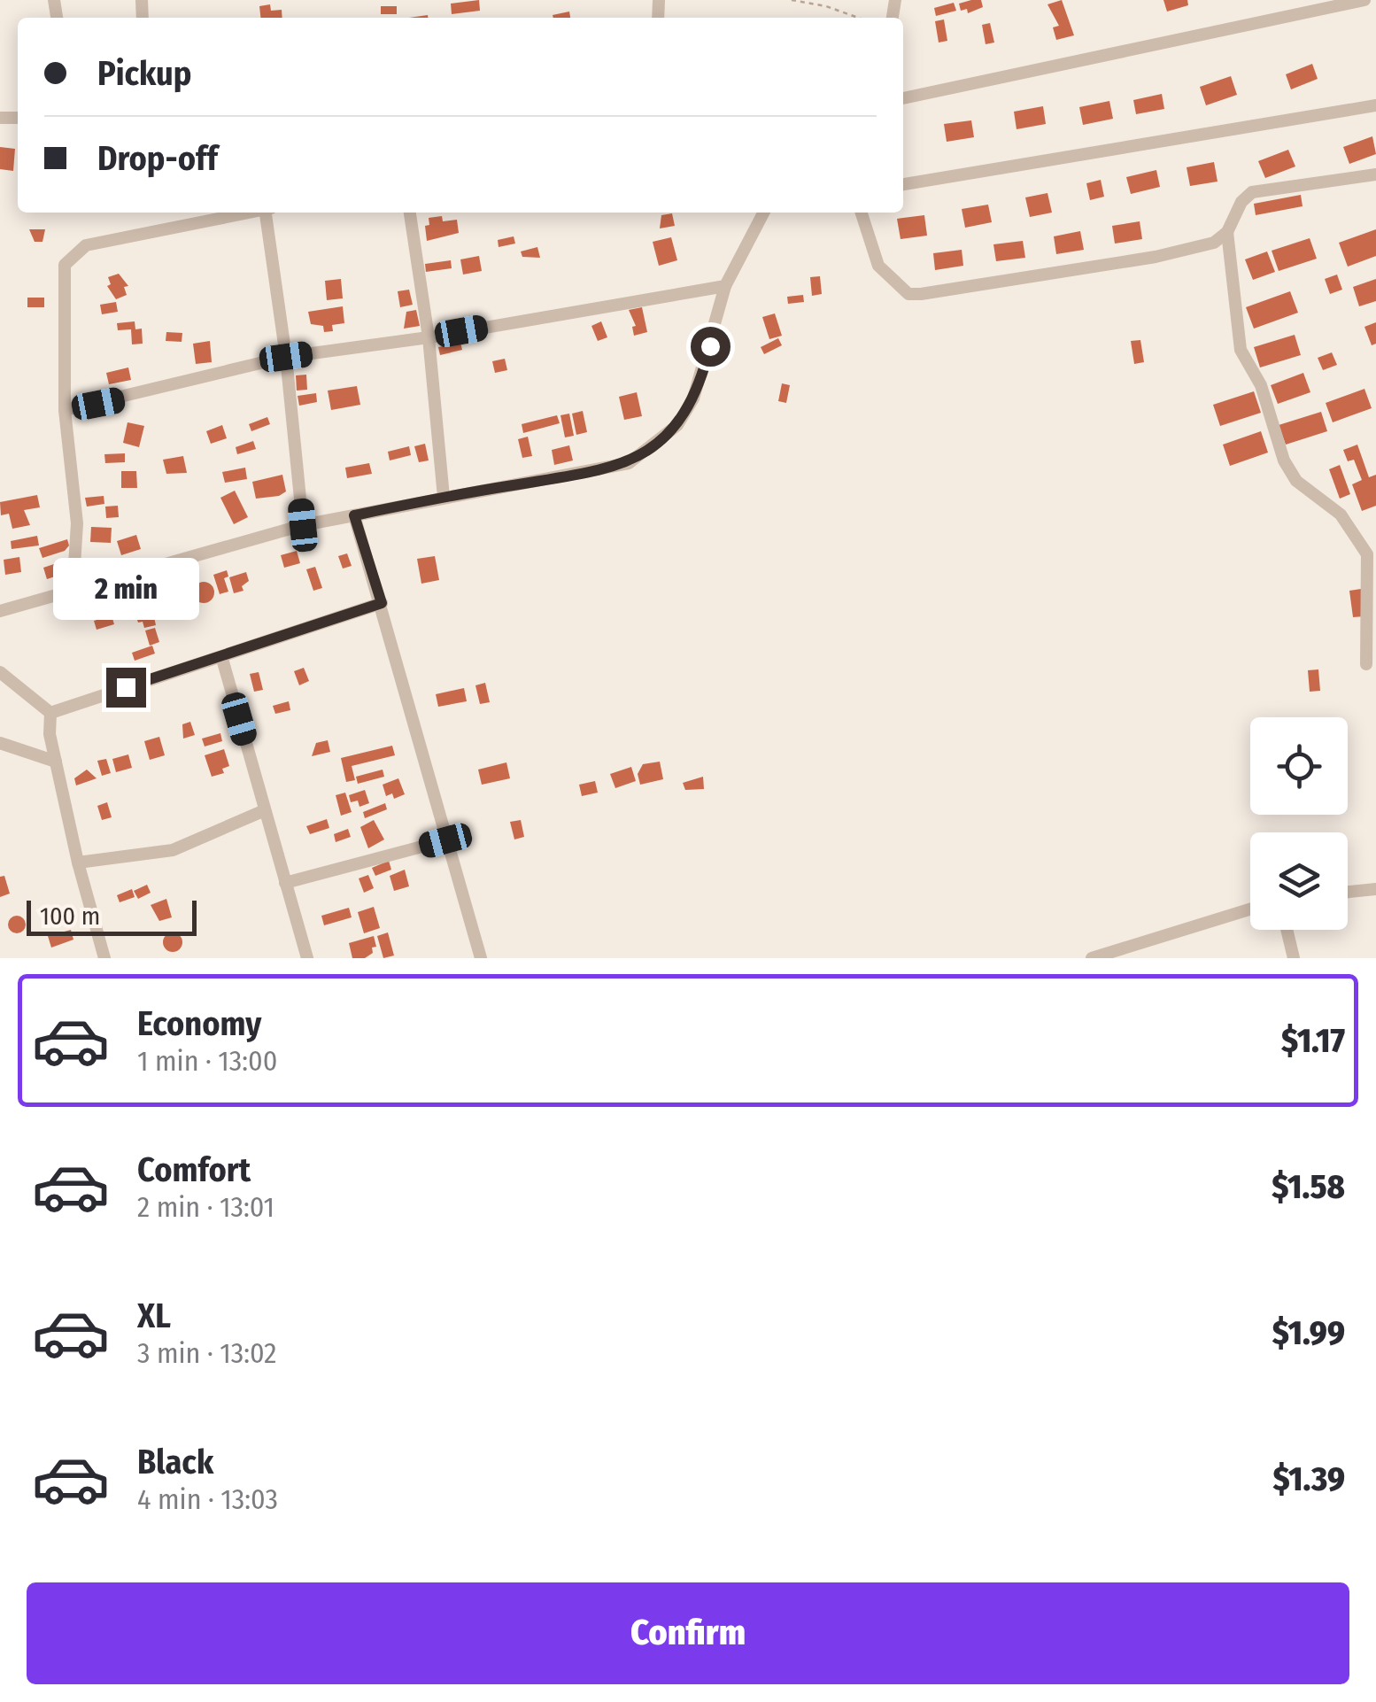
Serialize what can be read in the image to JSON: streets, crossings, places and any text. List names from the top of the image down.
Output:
{
  "scale_bar": "100 m",
  "page": {
    "banner": ["Pickup", "Drop-off"],
    "bubble": "2 min",
    "scale": "100 m",
    "list": [
      {
        "name": "Economy",
        "note": "1 min · 13:00",
        "value": "$1.17"
      },
      {
        "name": "Comfort",
        "note": "2 min · 13:01",
        "value": "$1.58"
      },
      {
        "name": "XL",
        "note": "3 min · 13:02",
        "value": "$1.99"
      },
      {
        "name": "Black",
        "note": "4 min · 13:03",
        "value": "$1.39"
      }
    ],
    "buttons": "Confirm"
  }
}
